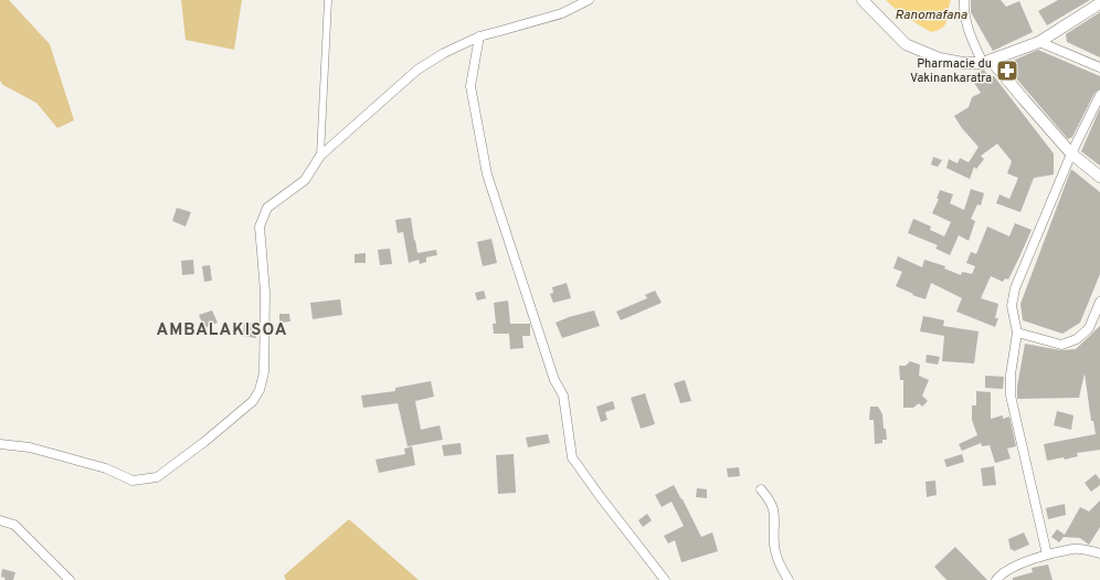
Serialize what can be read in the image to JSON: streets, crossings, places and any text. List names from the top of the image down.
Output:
{
  "districts": ["AMBALAKISOA"],
  "water": ["Ranomafana"],
  "places": {
    "pharmacy": ["Pharmacie du Vakinankaratra"]
  }
}
